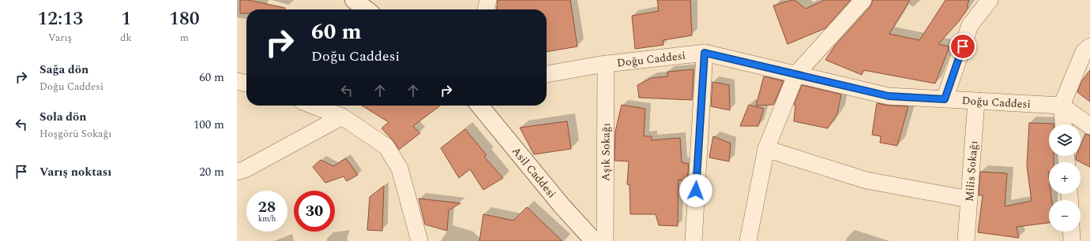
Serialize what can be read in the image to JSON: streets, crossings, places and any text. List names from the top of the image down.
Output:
{
  "streets": {
    "street": [
      "Doğu Caddesi",
      "Aşık Sokağı",
      "Milis Sokağı",
      "Asil Caddesi"
    ]
  },
  "crossings": [
    ["Doğu Caddesi", "Aşık Sokağı"],
    ["Doğu Caddesi", "Milis Sokağı"]
  ],
  "page": {
    "eta": [
      "12:13",
      "Varış",
      "1",
      "dk",
      "180",
      "m"
    ],
    "turn": ["60 m", "Doğu Caddesi"],
    "list": [
      {
        "name": "Sağa dön",
        "note": "Doğu Caddesi",
        "value": "60 m"
      },
      {
        "name": "Sola dön",
        "note": "Hoşgörü Sokağı",
        "value": "100 m"
      },
      {
        "name": "Varış noktası",
        "value": "20 m"
      }
    ],
    "map_buttons": ["+", "−"],
    "speed": "28 km/h",
    "limit": "30"
  }
}
